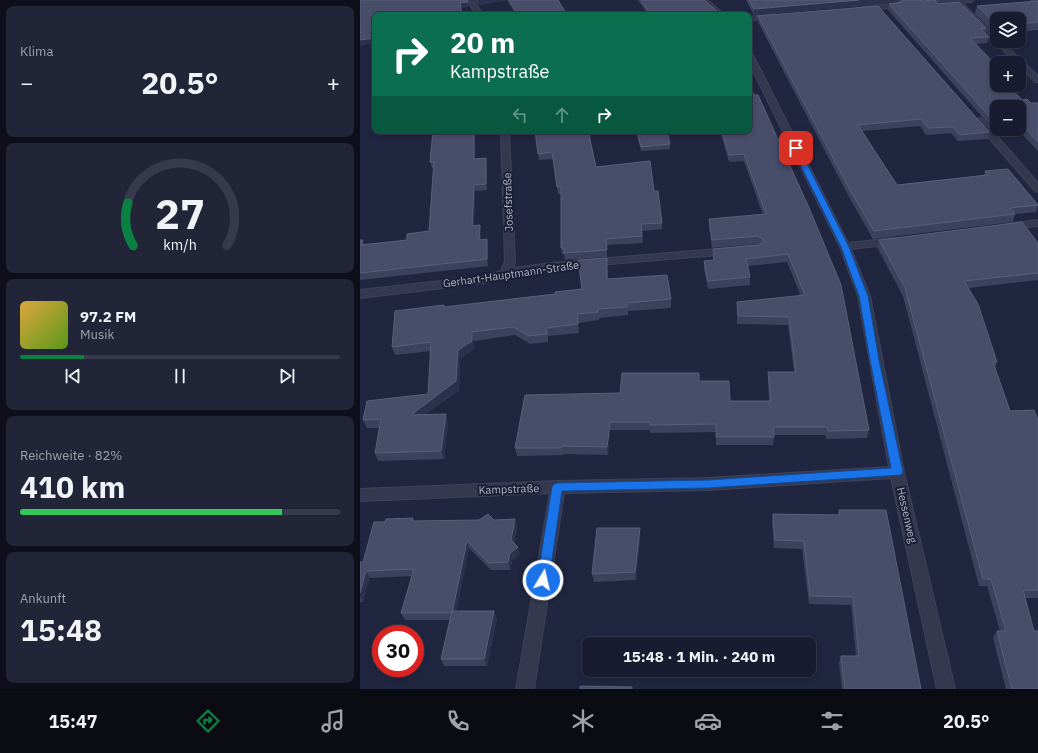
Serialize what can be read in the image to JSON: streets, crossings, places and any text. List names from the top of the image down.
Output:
{
  "streets": {
    "street": [
      "Josefstraße",
      "Gerhart-Hauptmann-Straße",
      "Kampstraße",
      "Hessenweg"
    ]
  },
  "crossings": [
    ["Josefstraße", "Gerhart-Hauptmann-Straße"],
    ["Kampstraße", "Hessenweg"]
  ],
  "page": {
    "tile": [
      "Klima",
      ["Reichweite · 82%", "410 km"],
      ["Ankunft", "15:48"]
    ],
    "map_buttons": ["+", "−"],
    "turn": ["20 m", "Kampstraße"],
    "heat": ["−", "20.5°", "+"],
    "song": ["97.2 FM", "Musik"],
    "limit": "30",
    "trip": "15:48 · 1 Min. · 240 m",
    "tabs": ["15:47", "20.5°"],
    "gauge": ["27", "km/h"]
  }
}
